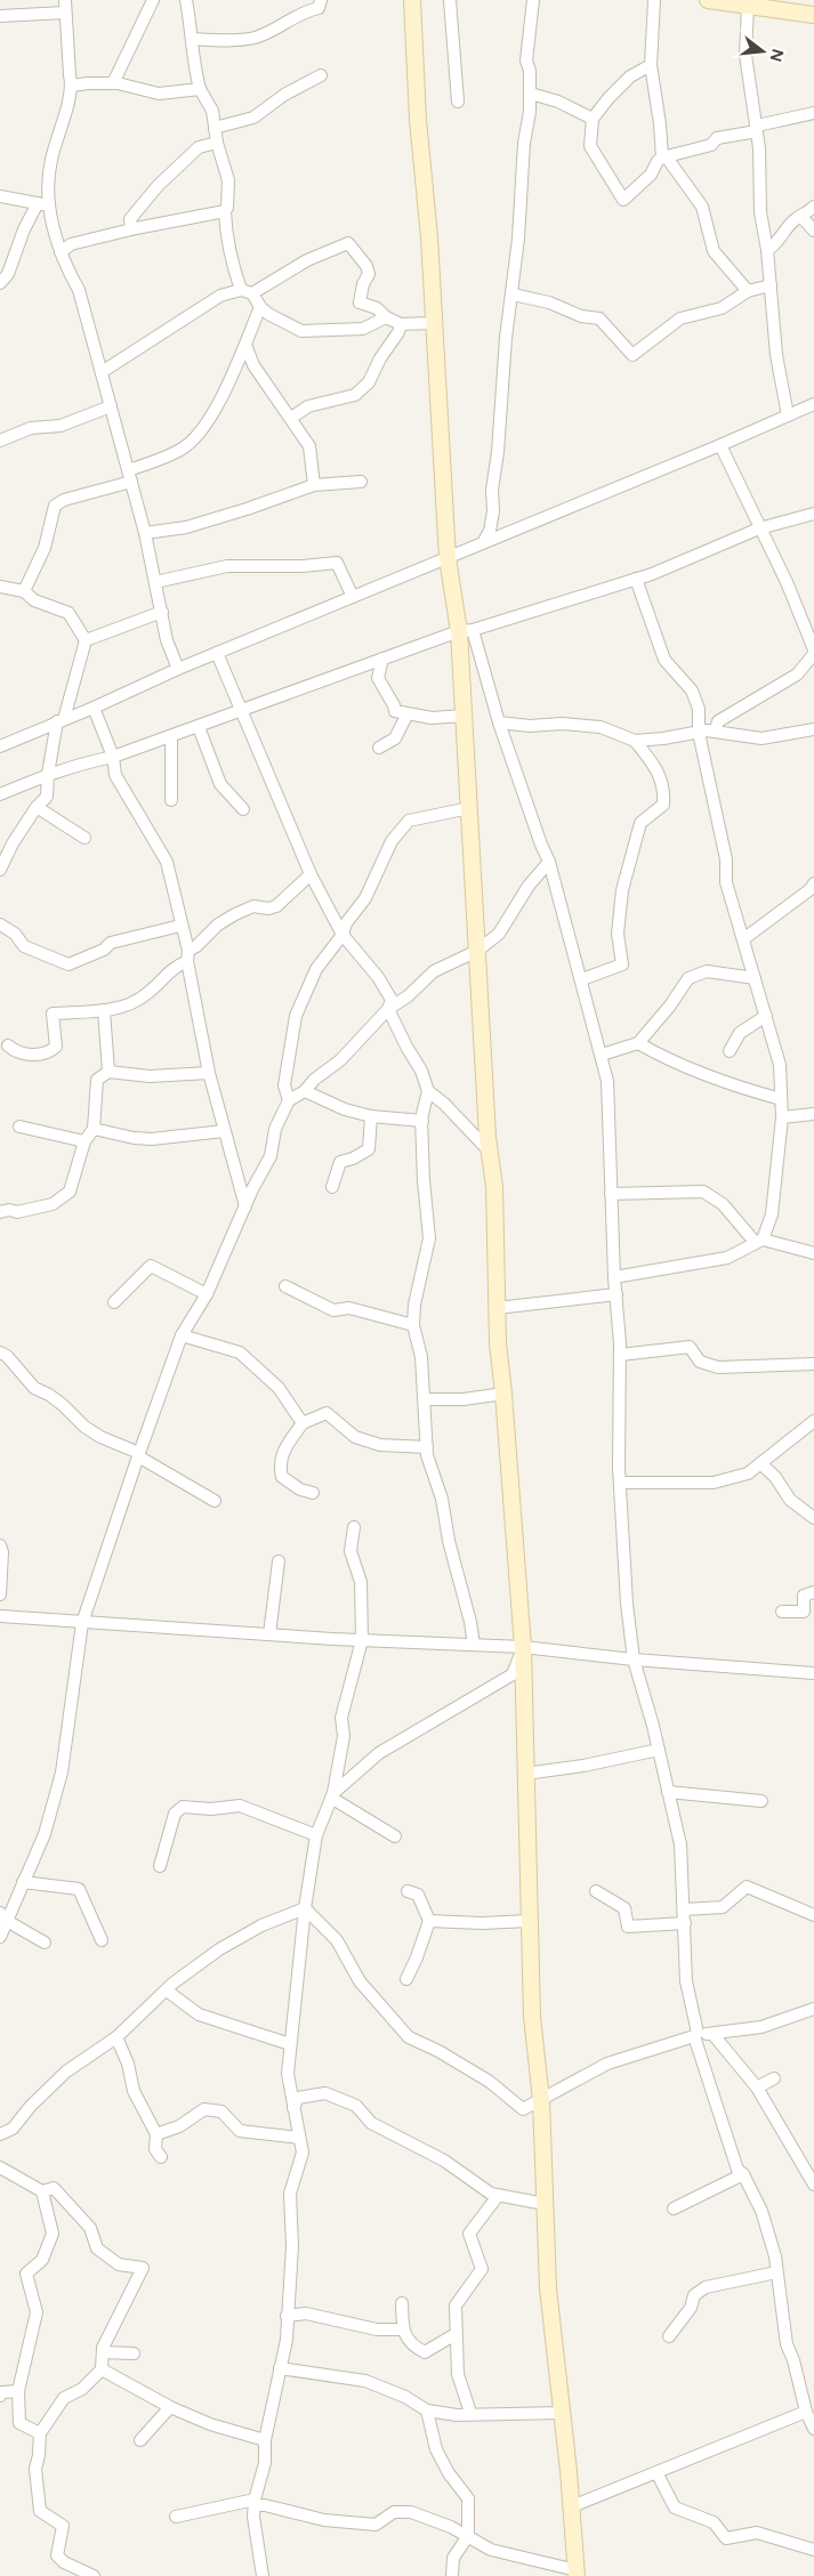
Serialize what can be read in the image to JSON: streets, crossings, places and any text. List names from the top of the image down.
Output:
{
  "north": "right"
}
